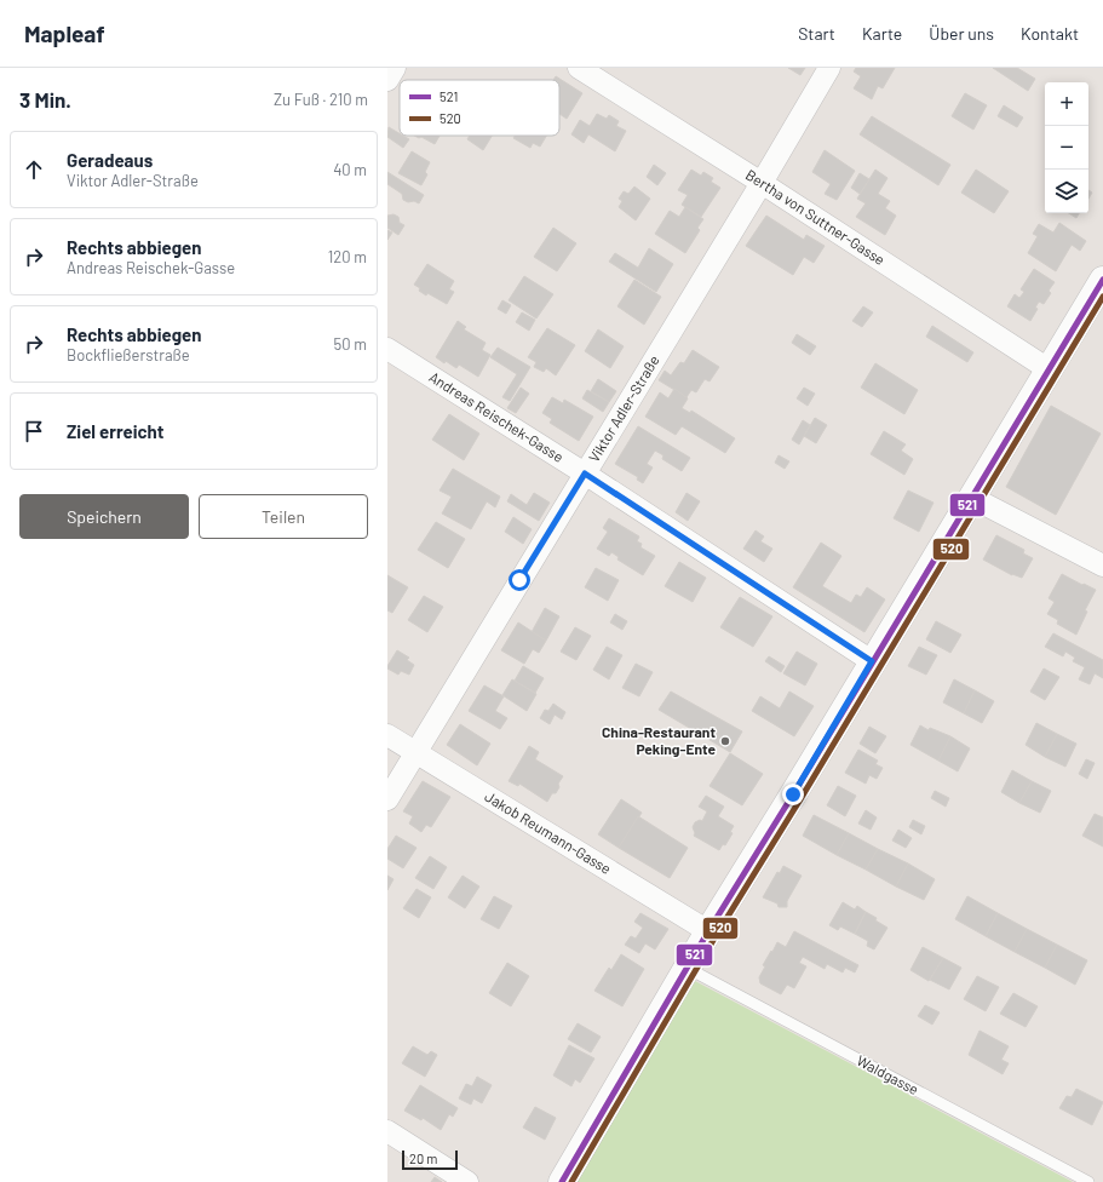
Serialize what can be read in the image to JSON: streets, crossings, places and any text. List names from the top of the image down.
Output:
{
  "streets": {
    "street": [
      "Bertha von Suttner-Gasse",
      "Viktor Adler-Straße",
      "Andreas Reischek-Gasse",
      "Jakob Reumann-Gasse"
    ],
    "lane": ["Waldgasse"]
  },
  "crossings": [
    ["Bertha von Suttner-Gasse", "Viktor Adler-Straße"],
    ["Viktor Adler-Straße", "Andreas Reischek-Gasse"],
    ["Viktor Adler-Straße", "Jakob Reumann-Gasse"]
  ],
  "places": ["China-Restaurant Peking-Ente"],
  "lines": ["transit line 521", "transit line 520"],
  "legend": ["521", "520"],
  "scale_bar": "20 m",
  "page": {
    "header": "Mapleaf",
    "nav": [
      "Start",
      "Karte",
      "Über uns",
      "Kontakt"
    ],
    "heading": ["3 Min.", "Zu Fuß · 210 m"],
    "map_buttons": ["+", "−"],
    "list": [
      ["Geradeaus", "Viktor Adler-Straße", "40 m"],
      ["Rechts abbiegen", "Andreas Reischek-Gasse", "120 m"],
      ["Rechts abbiegen", "Bockfließerstraße", "50 m"],
      "Ziel erreicht"
    ],
    "buttons": ["Speichern", "Teilen"],
    "scale": "20 m"
  }
}
